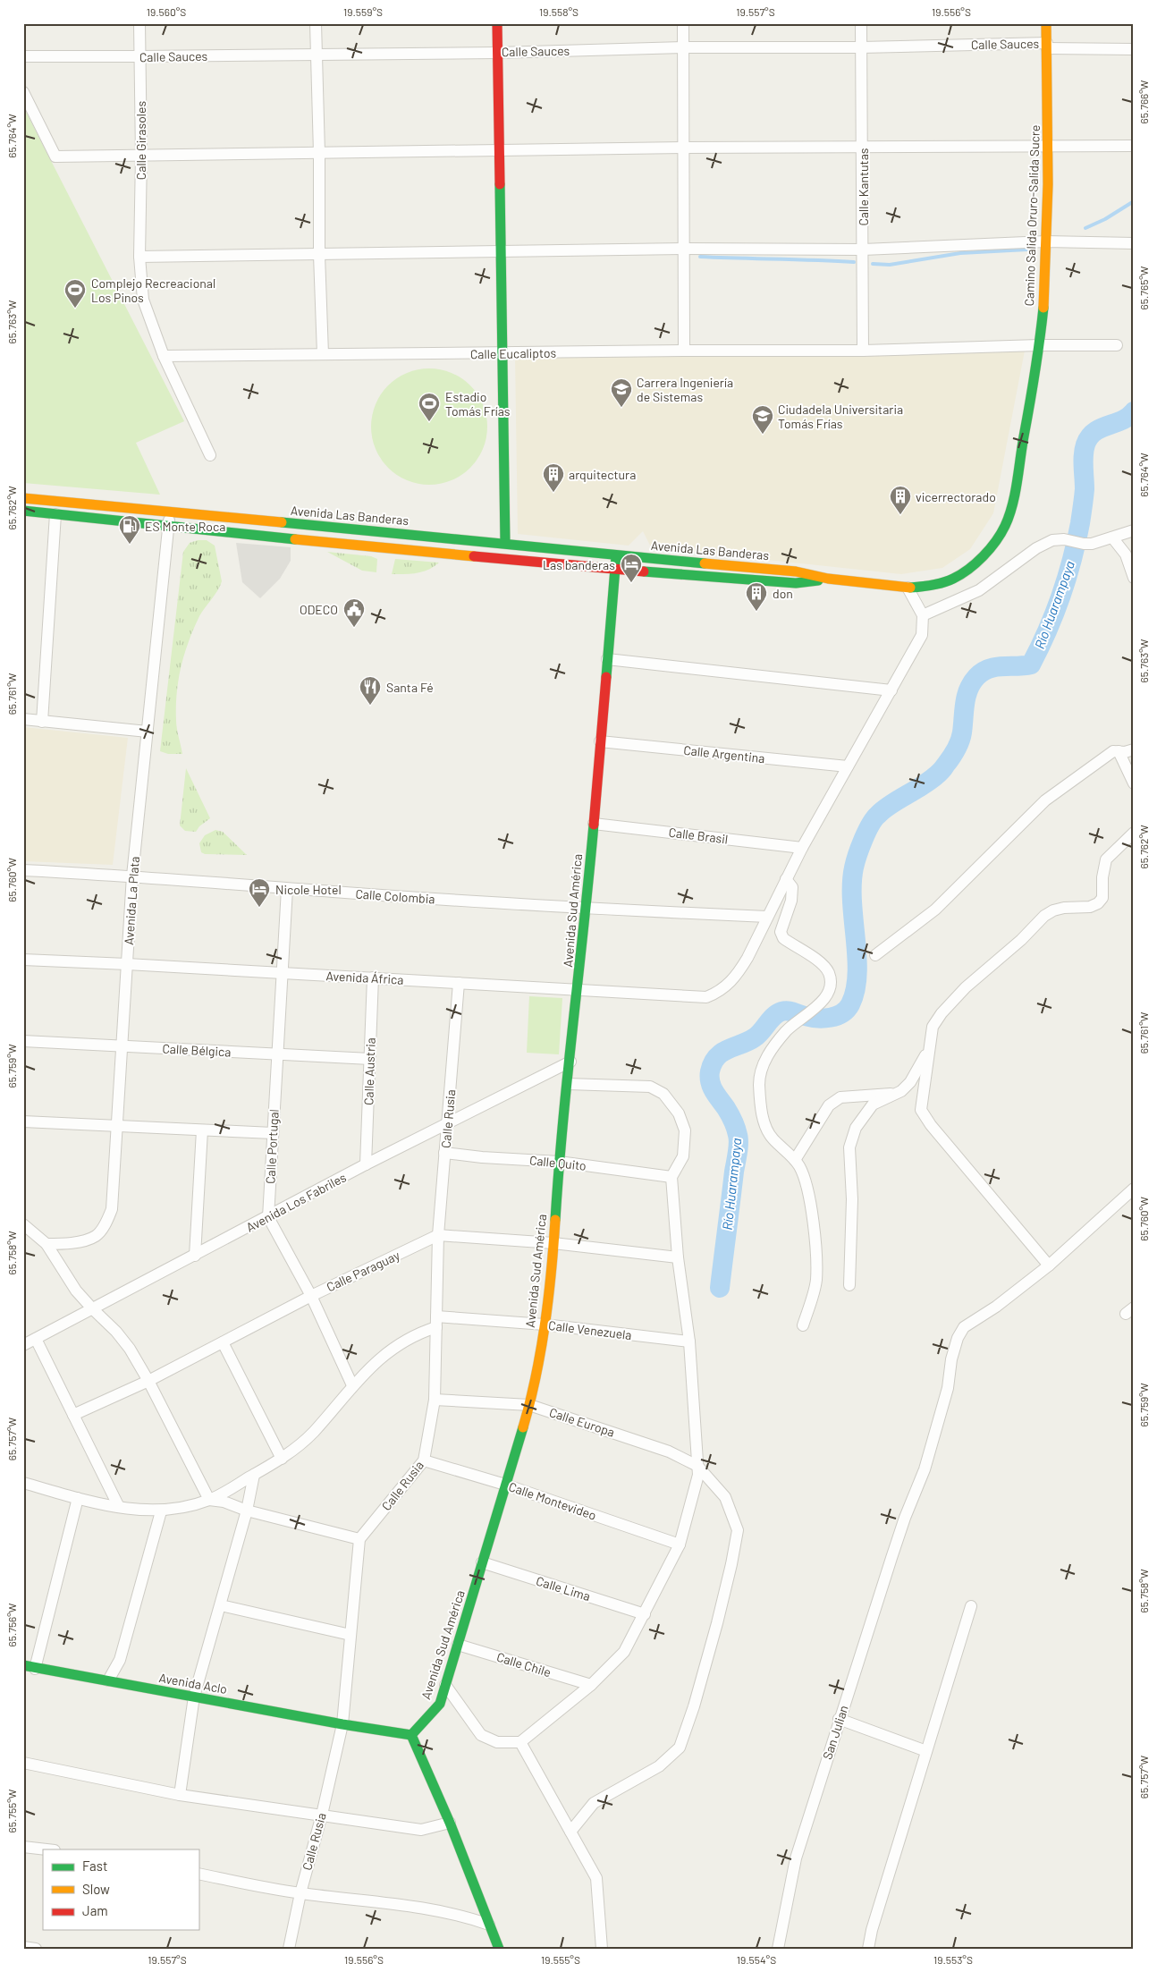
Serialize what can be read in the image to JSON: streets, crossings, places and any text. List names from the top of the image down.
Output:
{
  "streets": {
    "main road": [
      "Camino Salida Oruro-Salida Sucre",
      "Avenida Las Banderas",
      "Avenida Sud América",
      "Avenida Aclo"
    ],
    "street": [
      "Calle Sauces",
      "Calle Girasoles",
      "Calle Kantutas",
      "Calle Eucaliptos",
      "Calle Argentina",
      "Calle Brasil",
      "Calle Colombia",
      "Avenida La Plata",
      "Avenida África",
      "Calle Bélgica",
      "Calle Austria",
      "Calle Rusia",
      "Calle Portugal",
      "Calle Quito",
      "Avenida Los Fabriles",
      "Calle Paraguay",
      "Calle Venezuela",
      "Calle Europa",
      "Calle Montevideo",
      "Calle Lima",
      "Calle Chile",
      "San Julian"
    ]
  },
  "crossings": [
    ["Calle Sauces", "Calle Girasoles"],
    ["Calle Sauces", "Calle Kantutas"],
    ["Calle Sauces", "Camino Salida Oruro-Salida Sucre"],
    ["Calle Girasoles", "Calle Eucaliptos"],
    ["Calle Kantutas", "Calle Eucaliptos"],
    ["Camino Salida Oruro-Salida Sucre", "Calle Eucaliptos"],
    ["Camino Salida Oruro-Salida Sucre", "Avenida Las Banderas"],
    ["Avenida Las Banderas", "Avenida La Plata"],
    ["Avenida Las Banderas", "Avenida Sud América"],
    ["Calle Argentina", "Avenida Sud América"],
    ["Calle Brasil", "Avenida Sud América"],
    ["Calle Colombia", "Avenida La Plata"],
    ["Calle Colombia", "Avenida Sud América"],
    ["Calle Colombia", "Avenida África"],
    ["Calle Colombia", "Calle Portugal"],
    ["Avenida La Plata", "Avenida África"],
    ["Avenida La Plata", "Calle Bélgica"],
    ["Avenida Sud América", "Avenida África"],
    ["Avenida Sud América", "Calle Quito"],
    ["Avenida Sud América", "Avenida Los Fabriles"],
    ["Avenida Sud América", "Calle Paraguay"],
    ["Avenida Sud América", "Calle Venezuela"],
    ["Avenida Sud América", "Calle Europa"],
    ["Avenida Sud América", "Calle Montevideo"],
    ["Avenida Sud América", "Calle Lima"],
    ["Avenida Sud América", "Calle Chile"],
    ["Avenida Sud América", "Avenida Aclo"],
    ["Avenida África", "Calle Austria"],
    ["Avenida África", "Calle Rusia"],
    ["Avenida África", "Calle Portugal"],
    ["Calle Bélgica", "Calle Austria"],
    ["Calle Bélgica", "Calle Portugal"],
    ["Calle Austria", "Avenida Los Fabriles"],
    ["Calle Rusia", "Calle Quito"],
    ["Calle Rusia", "Avenida Los Fabriles"],
    ["Calle Rusia", "Calle Paraguay"],
    ["Calle Rusia", "Calle Venezuela"],
    ["Calle Rusia", "Calle Europa"],
    ["Calle Rusia", "Calle Montevideo"],
    ["Calle Rusia", "Avenida Aclo"],
    ["Calle Portugal", "Avenida Los Fabriles"]
  ],
  "water": ["Río Huarampaya"],
  "places": {
    "sports": ["Complejo Recreacional Los Pinos", "Estadio Tomás Frías"],
    "school or university": ["Carrera Ingeniería de Sistemas", "Ciudadela Universitaria Tomás Frías"],
    "building": ["arquitectura", "vicerrectorado", "don"],
    "fuel station": ["ES Monte Roca"],
    "hotel": ["Las banderas", "Nicole Hotel"],
    "public building": ["ODECO"],
    "restaurant": ["Santa Fé"]
  },
  "legend": ["Fast", "Slow", "Jam"],
  "coordinates": [
    "19.560°S",
    "19.559°S",
    "19.558°S",
    "19.557°S",
    "19.556°S",
    "65.766°W",
    "65.764°W",
    "65.765°W",
    "65.763°W",
    "65.762°W",
    "65.761°W",
    "65.760°W",
    "65.759°W",
    "65.758°W",
    "65.757°W",
    "65.756°W",
    "65.755°W",
    "19.555°S",
    "19.554°S",
    "19.553°S"
  ]
}
